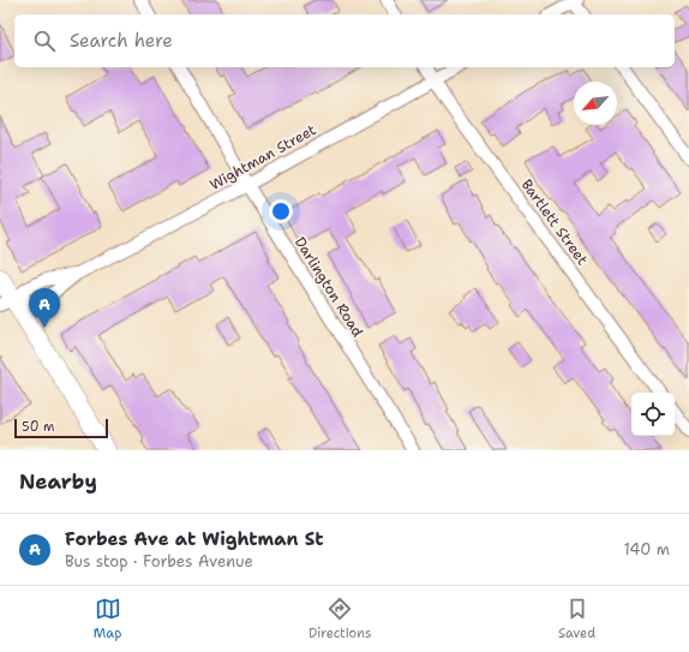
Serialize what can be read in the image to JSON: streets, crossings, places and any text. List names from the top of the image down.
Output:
{
  "streets": {
    "street": ["Wightman Street", "Bartlett Street", "Darlington Road"]
  },
  "crossings": [
    ["Wightman Street", "Bartlett Street"],
    ["Wightman Street", "Darlington Road"]
  ],
  "scale_bar": "50 m",
  "north": "bottom left",
  "page": {
    "search": "Search here",
    "pins": "A",
    "scale": "50 m",
    "heading": "Nearby",
    "list": [
      {
        "mark": "A",
        "name": "Forbes Ave at Wightman St",
        "note": "Bus stop · Forbes Avenue",
        "value": "140 m"
      }
    ],
    "nav": ["Map", "Directions", "Saved"]
  }
}
